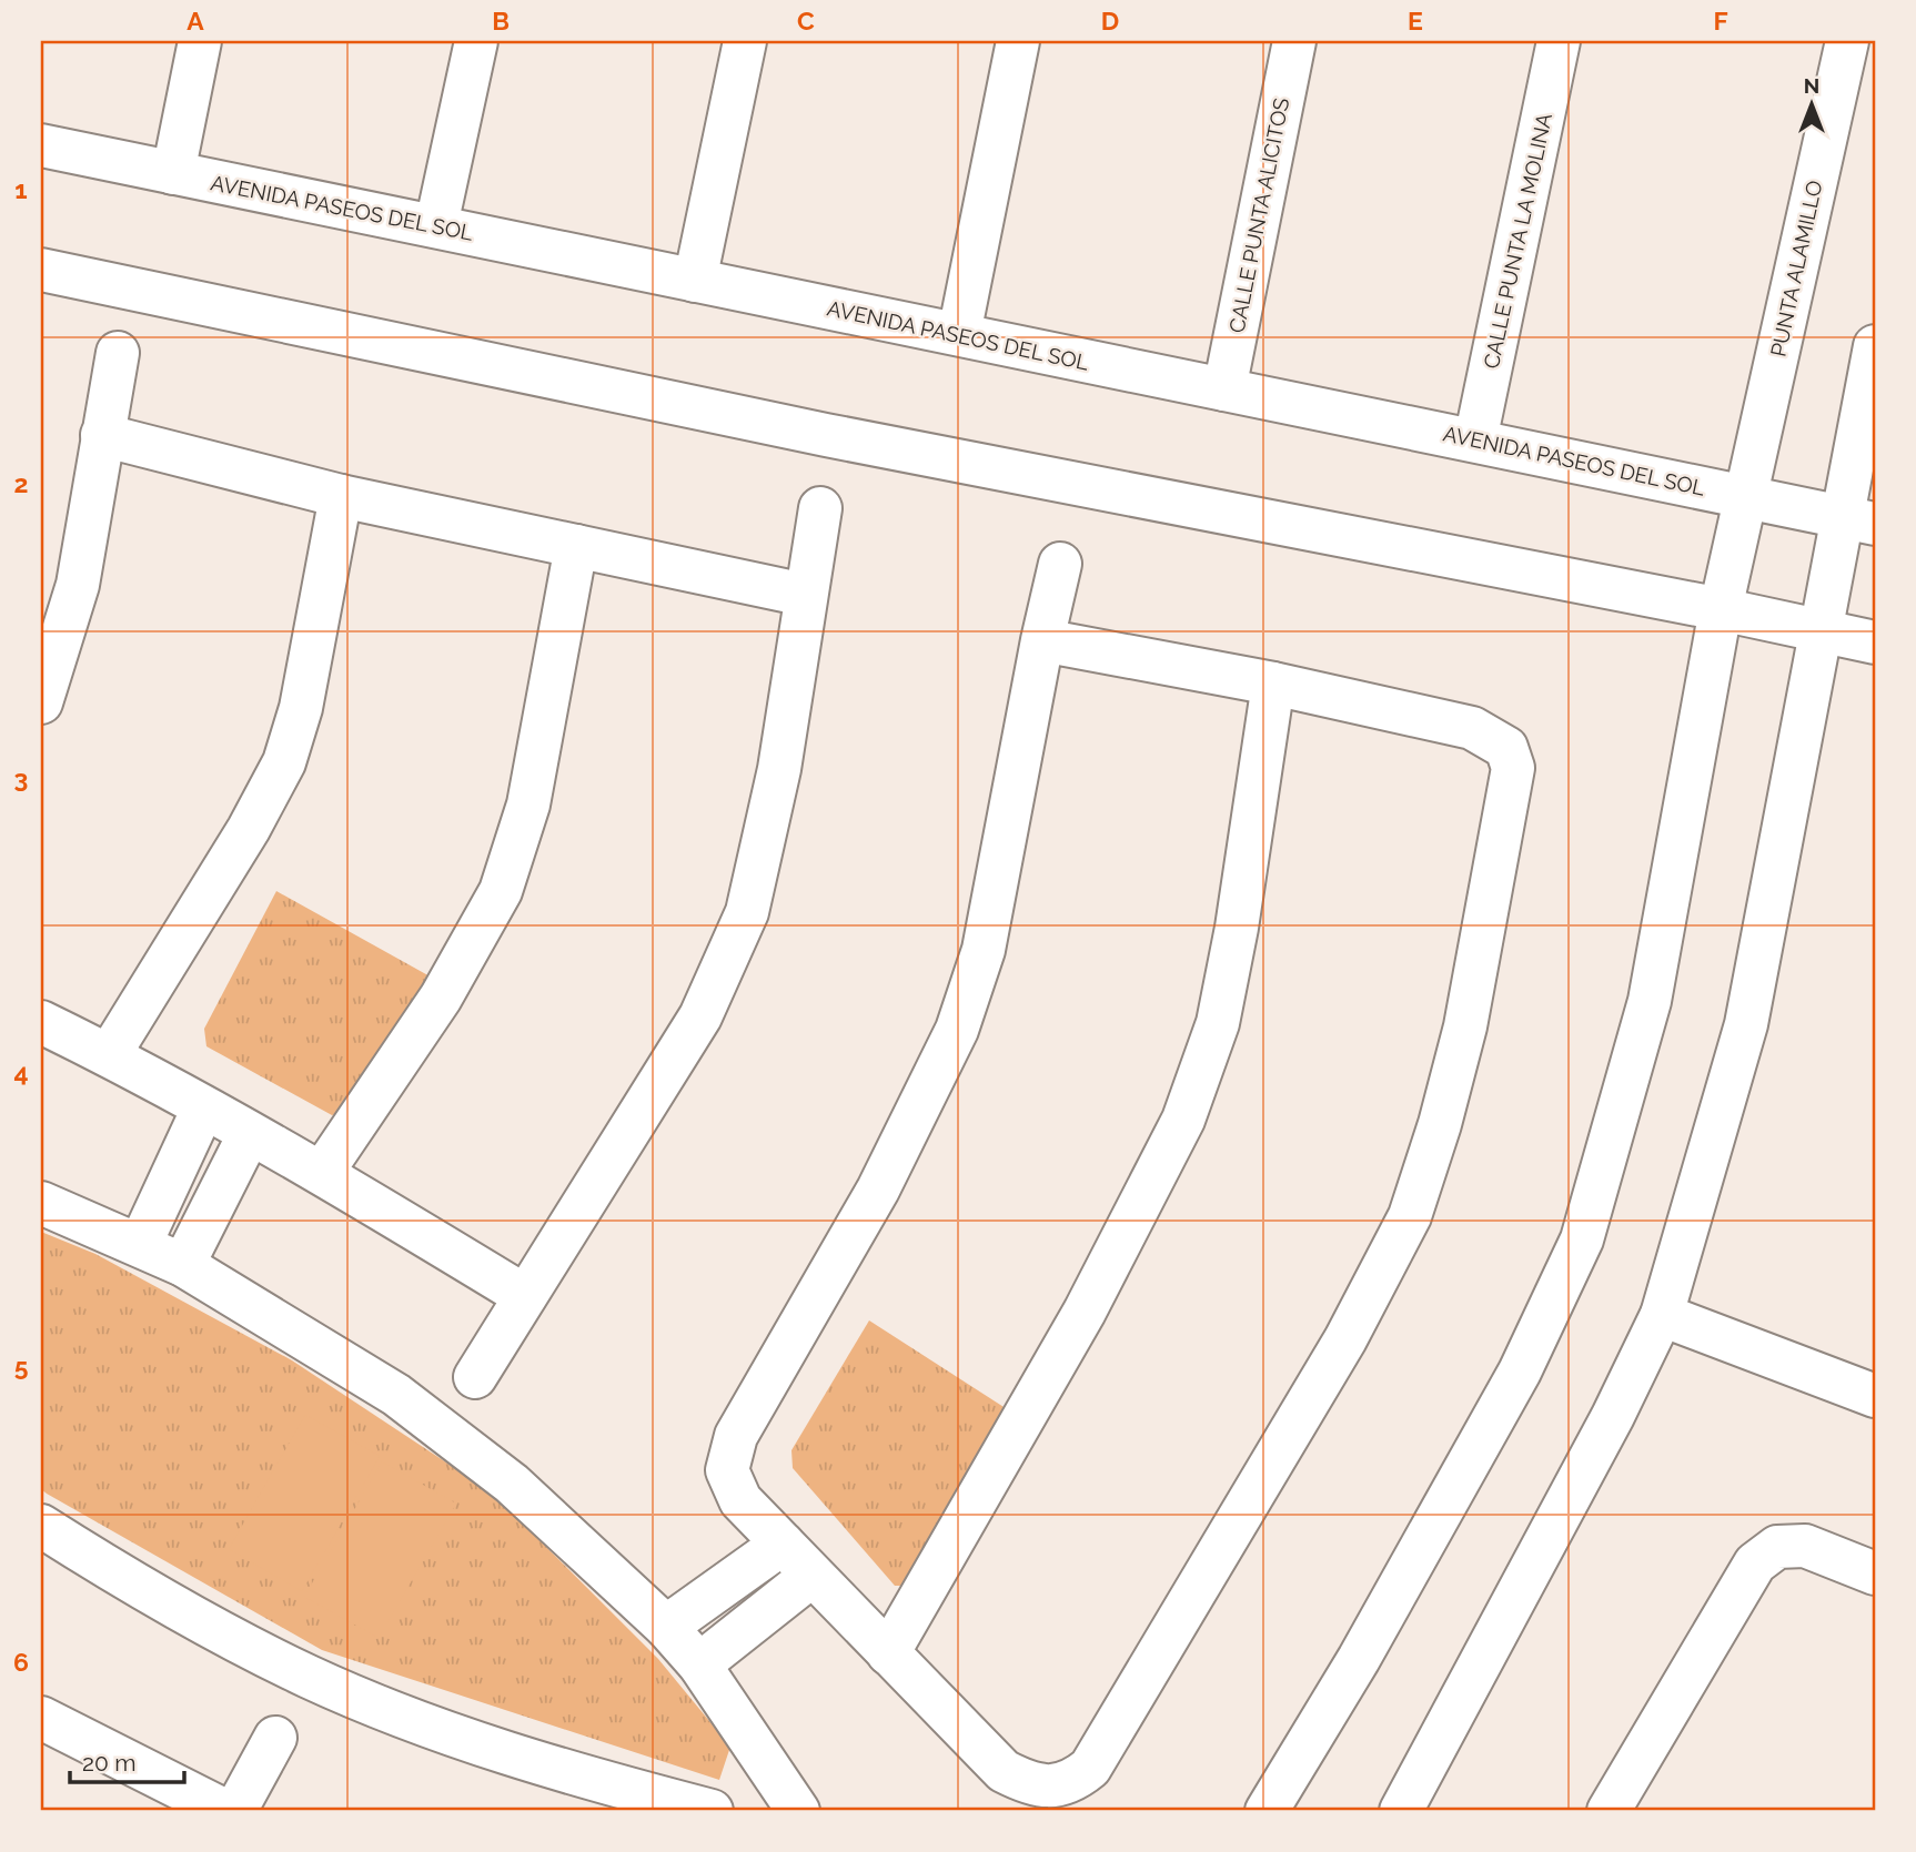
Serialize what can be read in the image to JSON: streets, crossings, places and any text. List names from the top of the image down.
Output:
{
  "streets": {
    "street": [
      "AVENIDA PASEOS DEL SOL",
      "CALLE PUNTA ALICITOS",
      "CALLE PUNTA LA MOLINA",
      "PUNTA ALAMILLO"
    ]
  },
  "crossings": [
    ["AVENIDA PASEOS DEL SOL", "CALLE PUNTA ALICITOS"],
    ["AVENIDA PASEOS DEL SOL", "CALLE PUNTA LA MOLINA"],
    ["AVENIDA PASEOS DEL SOL", "PUNTA ALAMILLO"]
  ],
  "scale_bar": "20 m",
  "north": "top",
  "grid": {
    "columns": [
      "A",
      "B",
      "C",
      "D",
      "E",
      "F"
    ],
    "rows": [
      "1",
      "2",
      "3",
      "4",
      "5",
      "6"
    ]
  }
}
